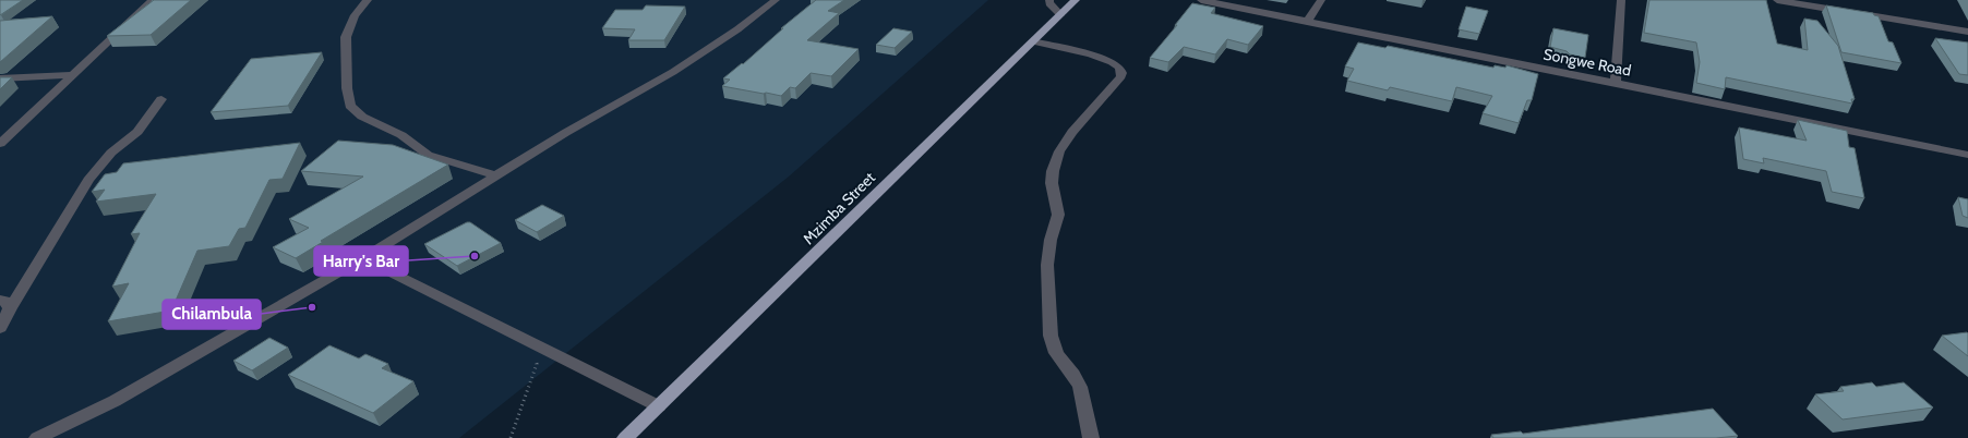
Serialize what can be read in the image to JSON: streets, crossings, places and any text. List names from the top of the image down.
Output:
{
  "streets": {
    "main road": ["Mzimba Street"],
    "street": ["Songwe Road"]
  },
  "places": ["Harry's Bar", "Chilambula"]
}
